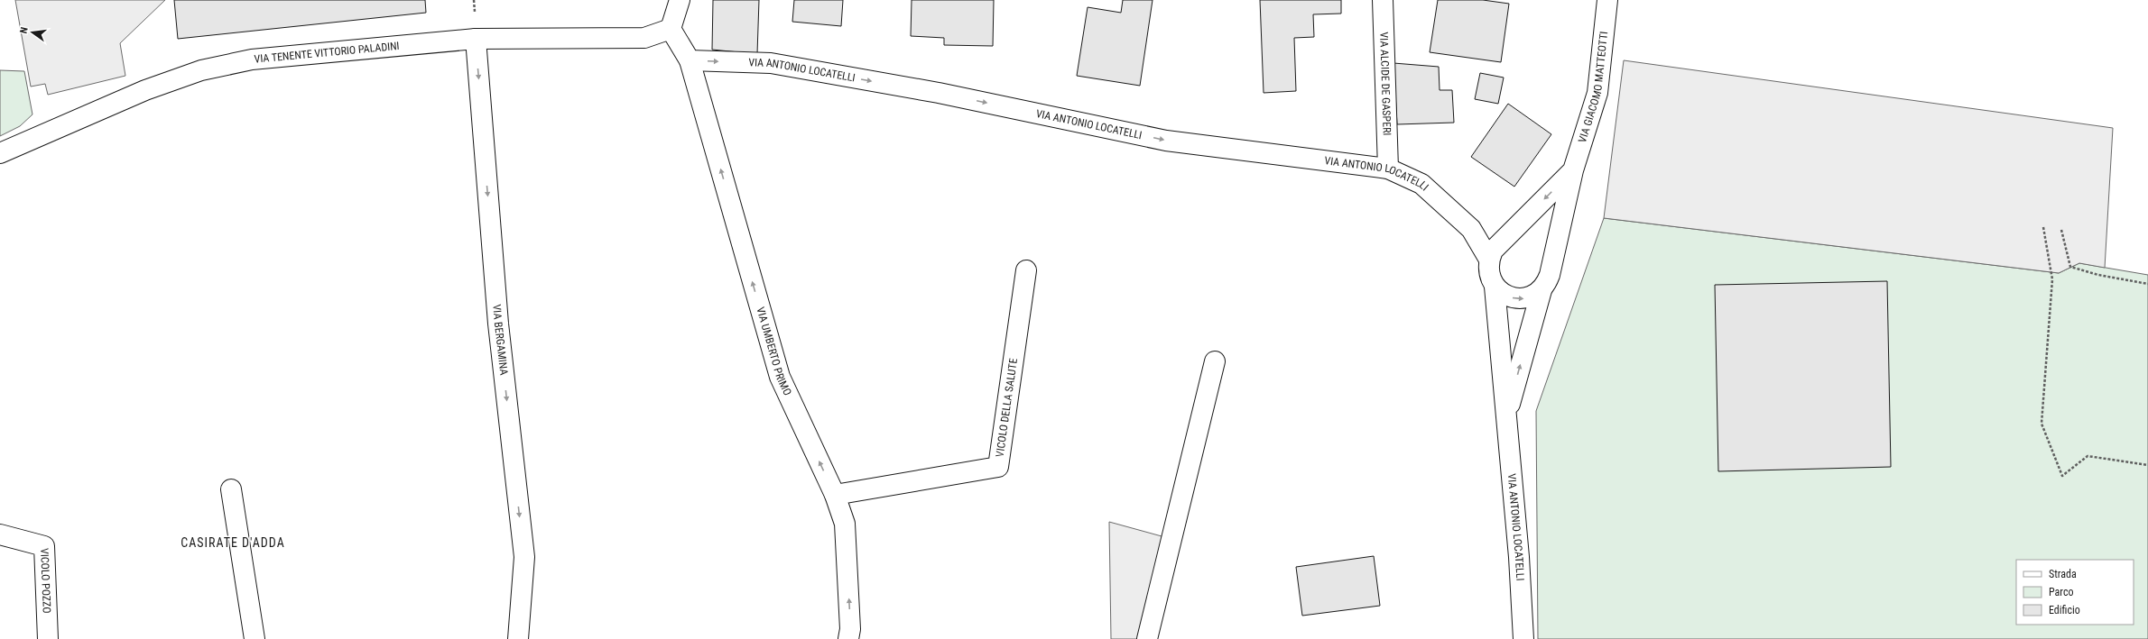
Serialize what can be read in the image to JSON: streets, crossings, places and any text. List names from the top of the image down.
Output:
{
  "streets": {
    "street": [
      "VIA TENENTE VITTORIO PALADINI",
      "VIA ANTONIO LOCATELLI",
      "VIA ALCIDE DE GASPERI",
      "VIA GIACOMO MATTEOTTI",
      "VIA BERGAMINA",
      "VIA UMBERTO PRIMO",
      "VICOLO DELLA SALUTE",
      "VICOLO POZZO"
    ]
  },
  "crossings": [
    ["VIA TENENTE VITTORIO PALADINI", "VIA BERGAMINA"],
    ["VIA ANTONIO LOCATELLI", "VIA ALCIDE DE GASPERI"],
    ["VIA ANTONIO LOCATELLI", "VIA GIACOMO MATTEOTTI"],
    ["VIA ANTONIO LOCATELLI", "VIA UMBERTO PRIMO"],
    ["VIA UMBERTO PRIMO", "VICOLO DELLA SALUTE"]
  ],
  "one_way": ["VIA ANTONIO LOCATELLI", "VIA BERGAMINA", "VIA UMBERTO PRIMO"],
  "districts": ["CASIRATE D'ADDA"],
  "legend": ["Strada", "Parco", "Edificio"],
  "north": "left"
}
